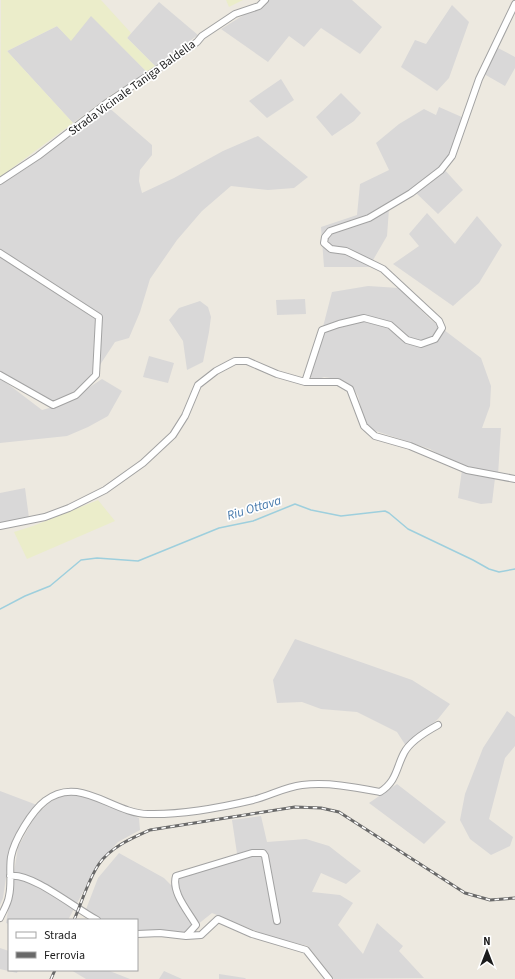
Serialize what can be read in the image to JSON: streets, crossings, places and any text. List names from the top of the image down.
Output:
{
  "streets": {
    "street": ["Strada Vicinale Taniga Baldella"]
  },
  "water": ["Riu Ottava"],
  "legend": ["Strada", "Ferrovia"],
  "north": "top"
}
